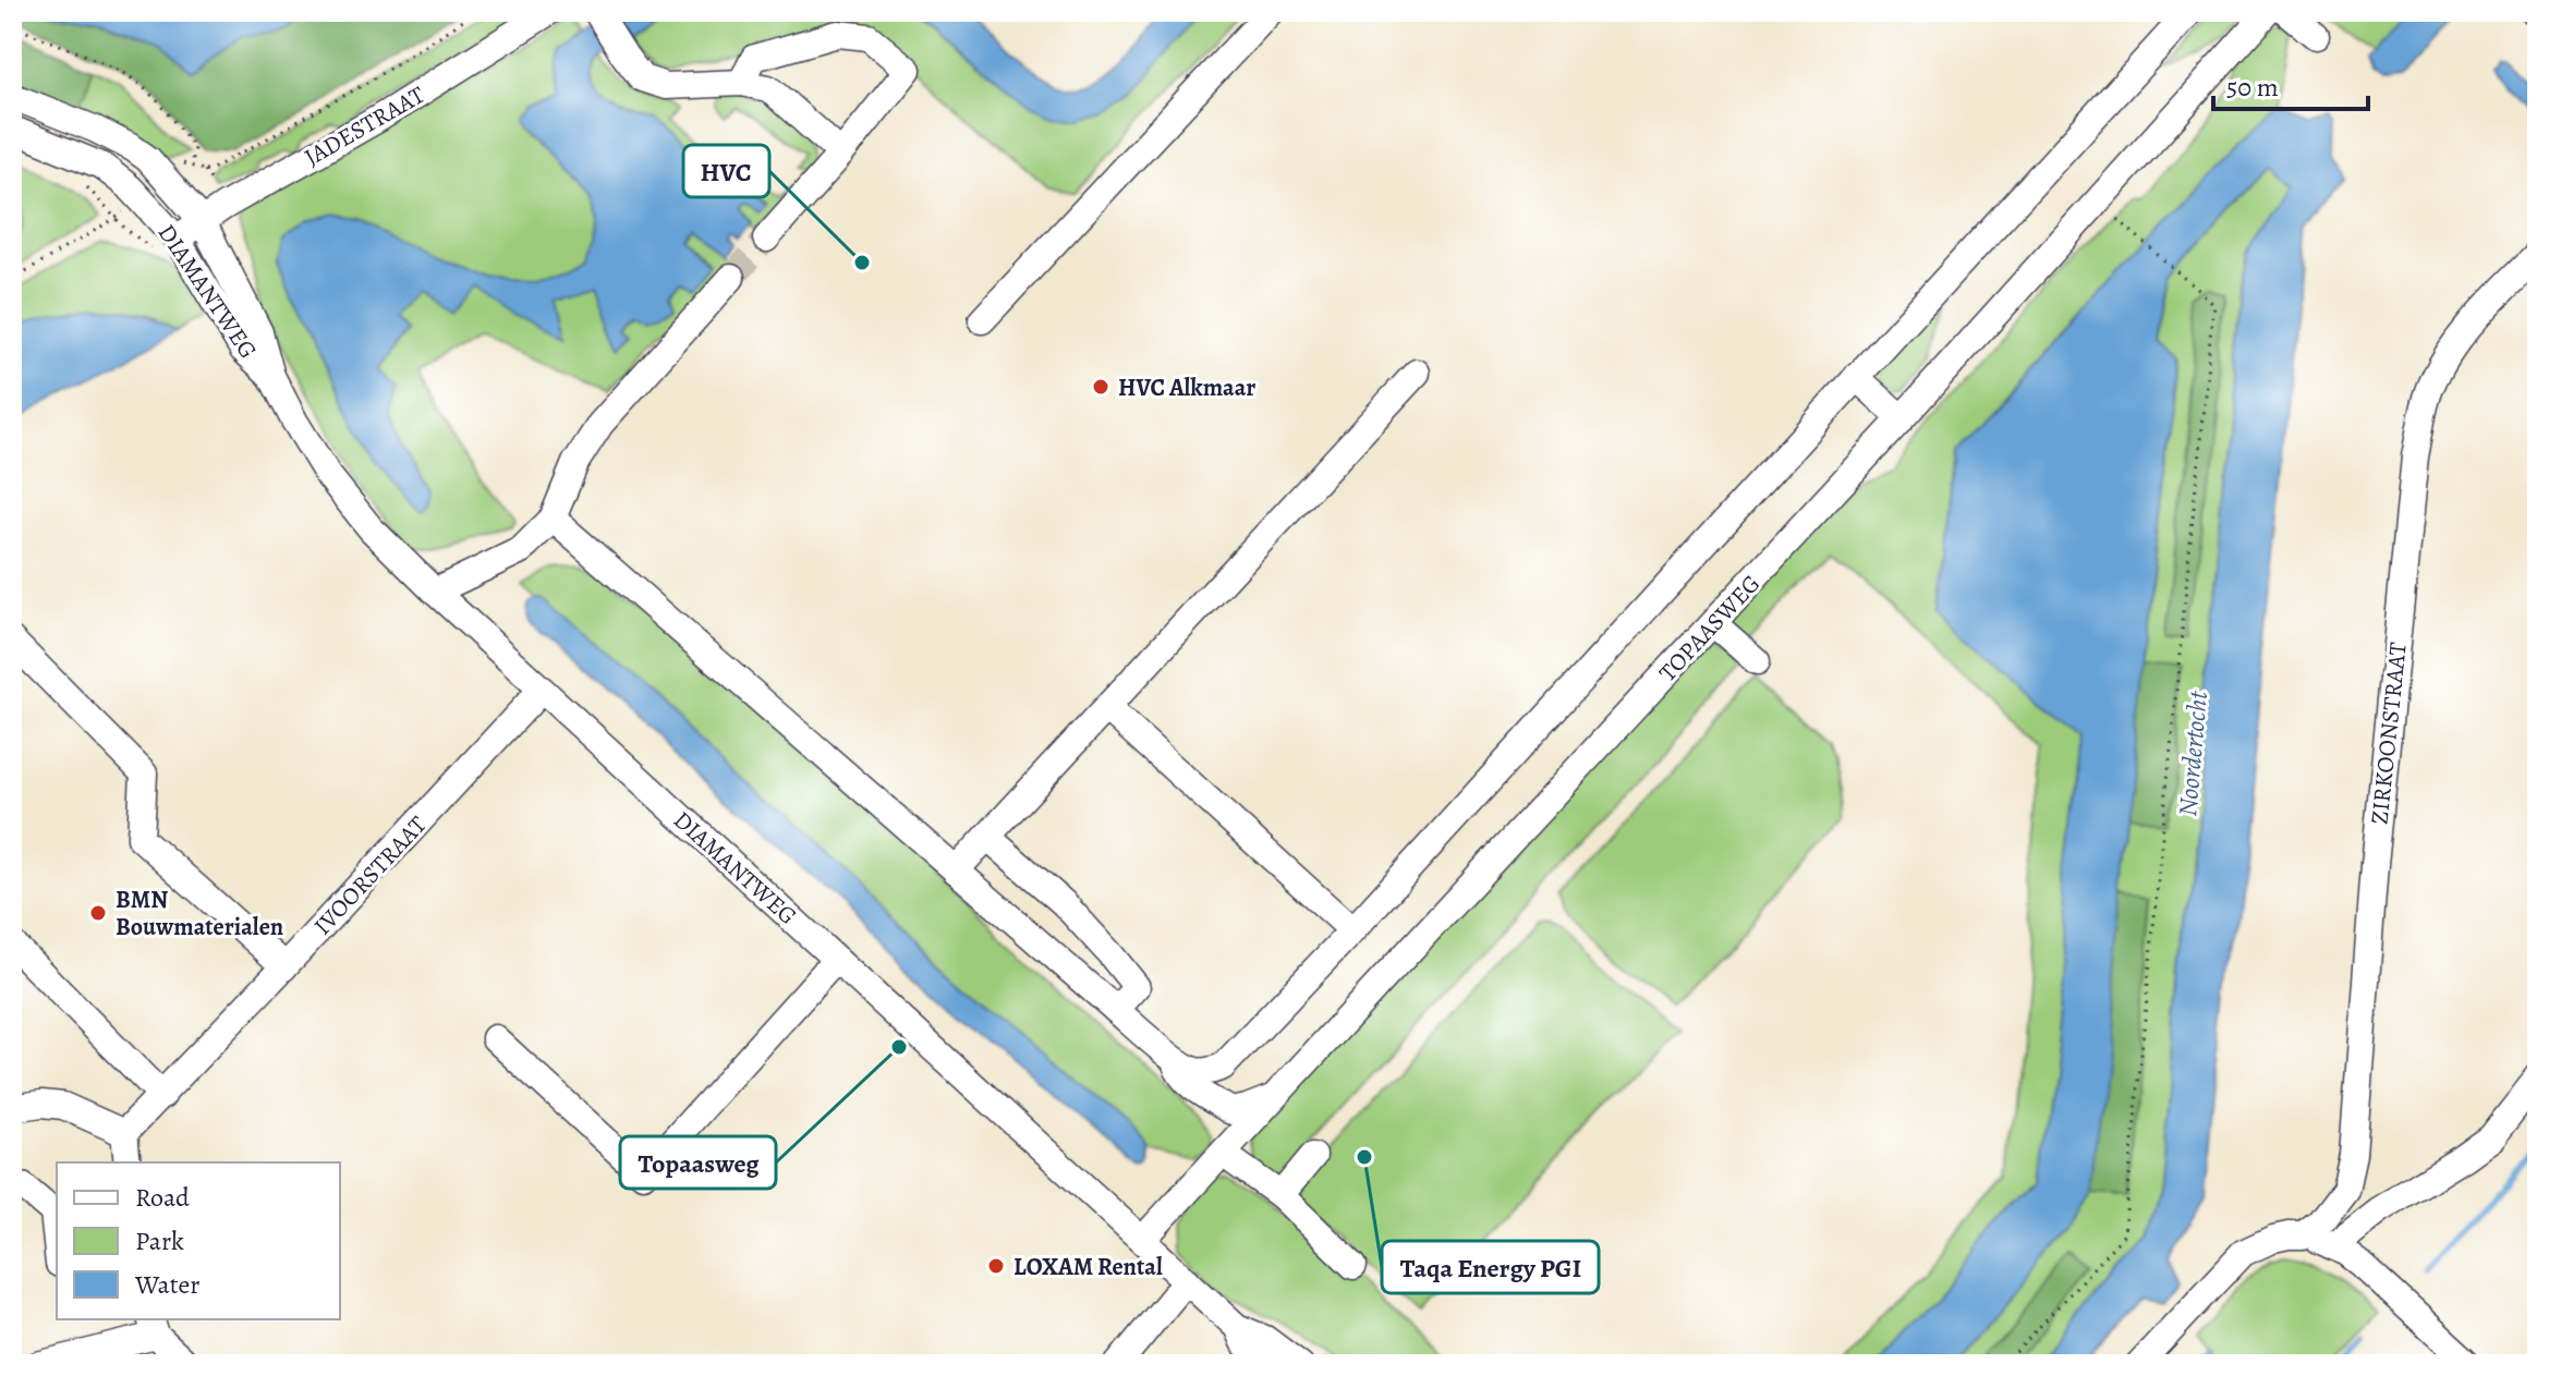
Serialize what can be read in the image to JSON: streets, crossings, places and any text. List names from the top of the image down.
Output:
{
  "streets": {
    "street": [
      "JADESTRAAT",
      "DIAMANTWEG",
      "TOPAASWEG",
      "ZIRKOONSTRAAT",
      "IVOORSTRAAT"
    ]
  },
  "crossings": [
    ["JADESTRAAT", "DIAMANTWEG"],
    ["DIAMANTWEG", "TOPAASWEG"],
    ["DIAMANTWEG", "IVOORSTRAAT"]
  ],
  "water": ["Noordertocht"],
  "places": [
    "HVC",
    "HVC Alkmaar",
    "BMN Bouwmaterialen",
    "Topaasweg",
    "Taqa Energy PGI",
    "LOXAM Rental"
  ],
  "legend": ["Road", "Park", "Water"],
  "scale_bar": "50 m"
}
